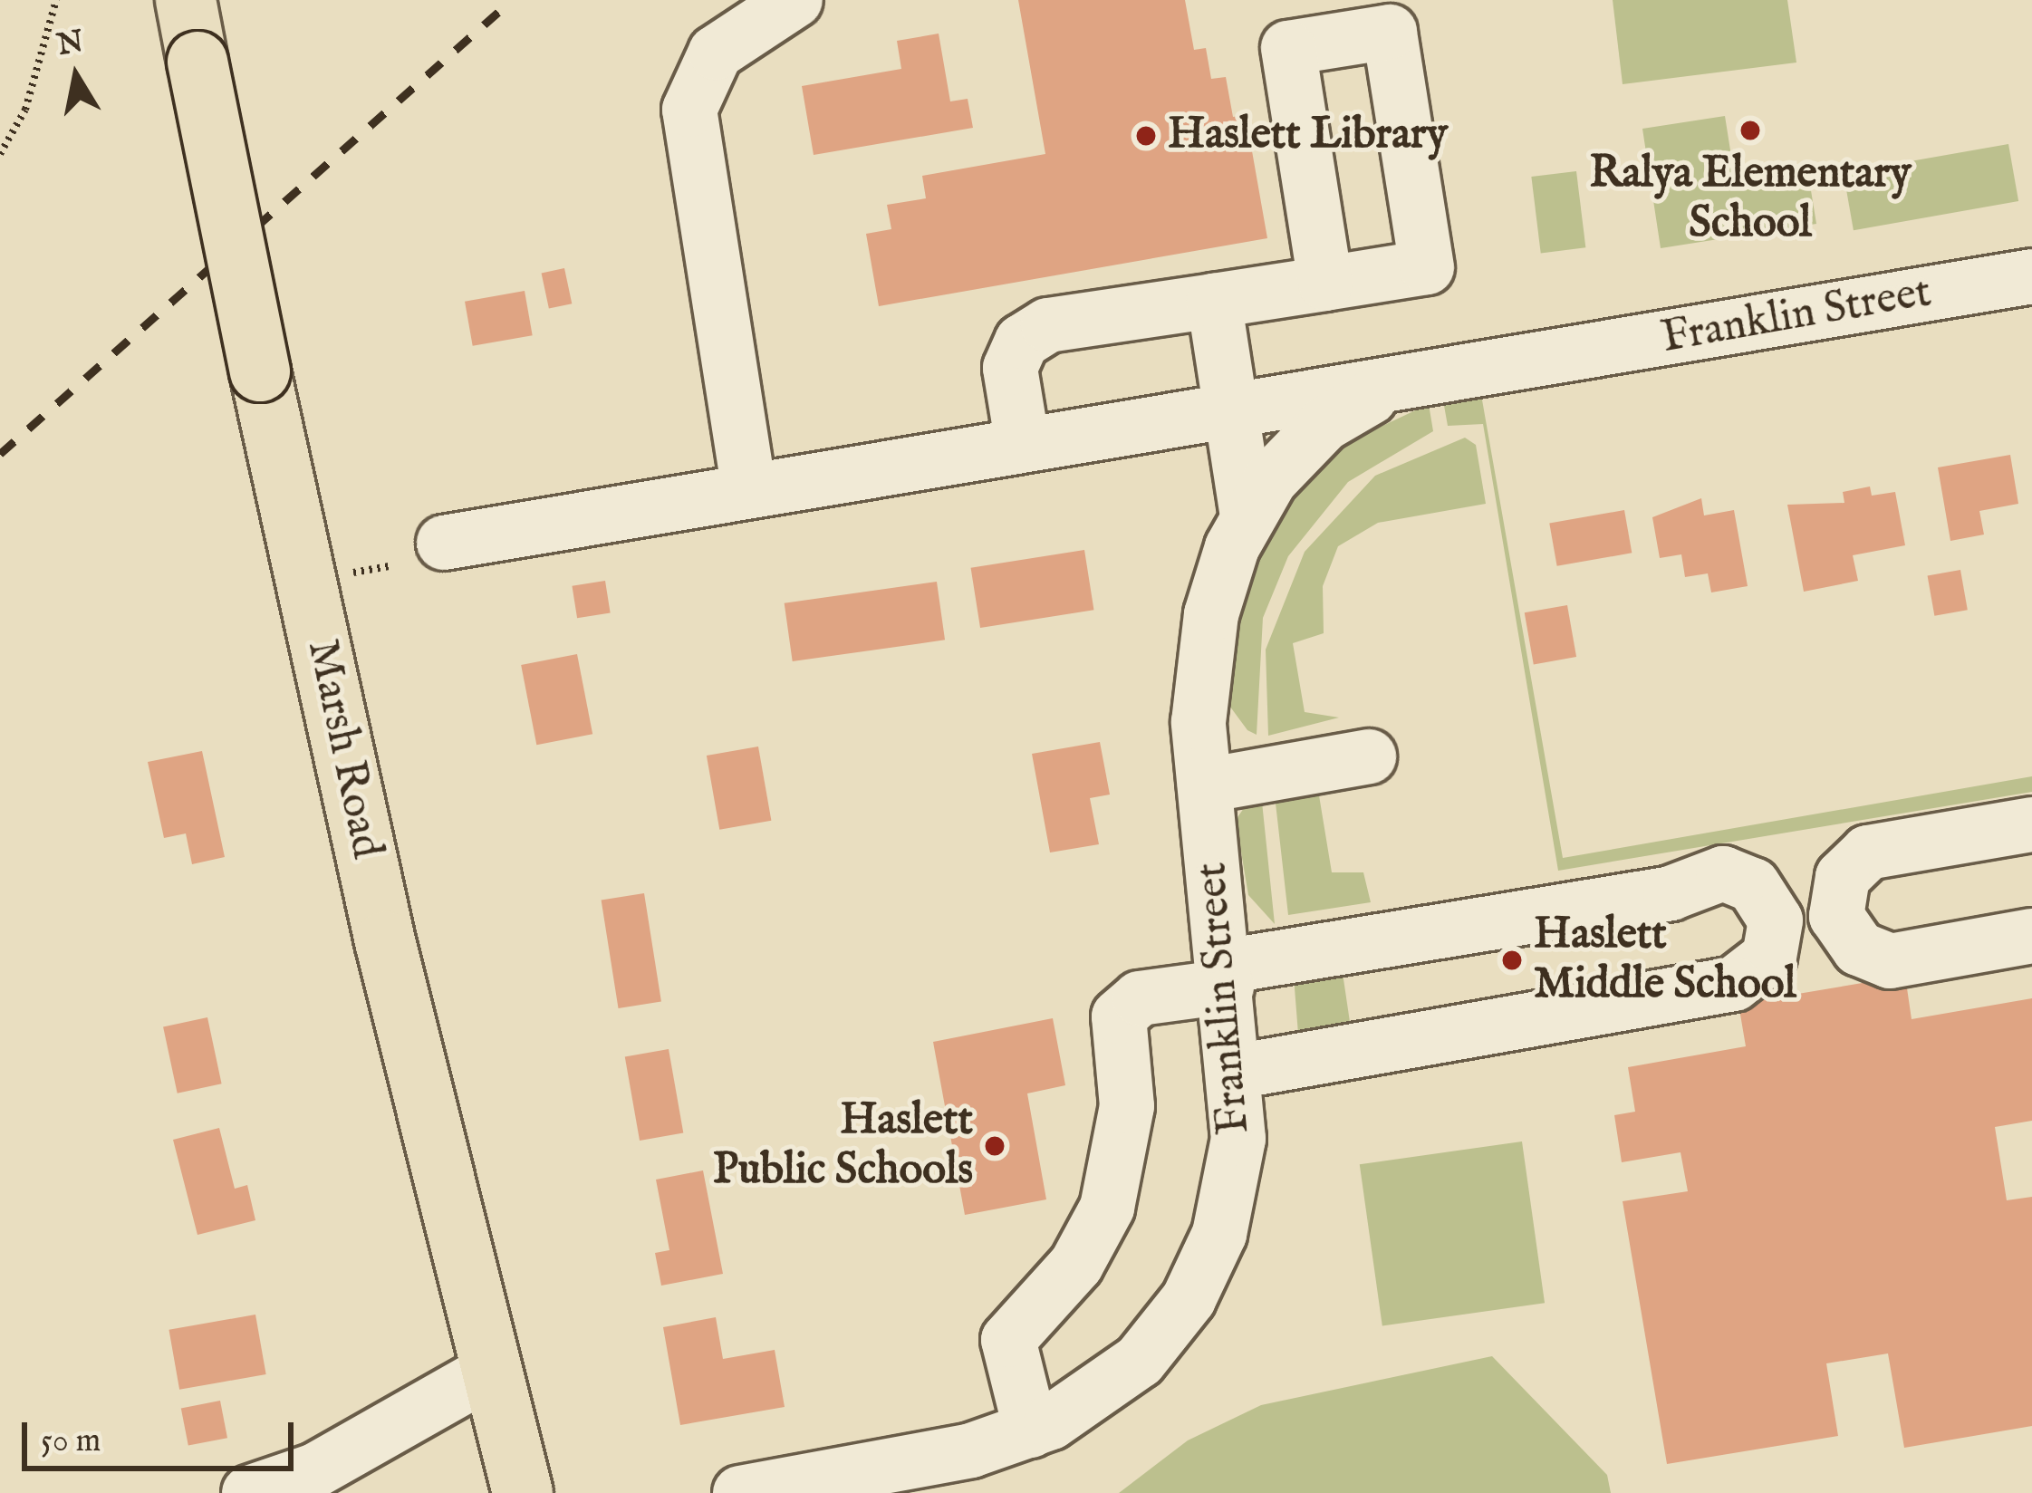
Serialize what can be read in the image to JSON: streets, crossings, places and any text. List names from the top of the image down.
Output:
{
  "streets": {
    "main road": ["Marsh Road"],
    "street": ["Franklin Street"]
  },
  "places": [
    "Ralya Elementary School",
    "Haslett Library",
    "Haslett Middle School",
    "Haslett Public Schools"
  ],
  "scale_bar": "50 m",
  "north": "top"
}
